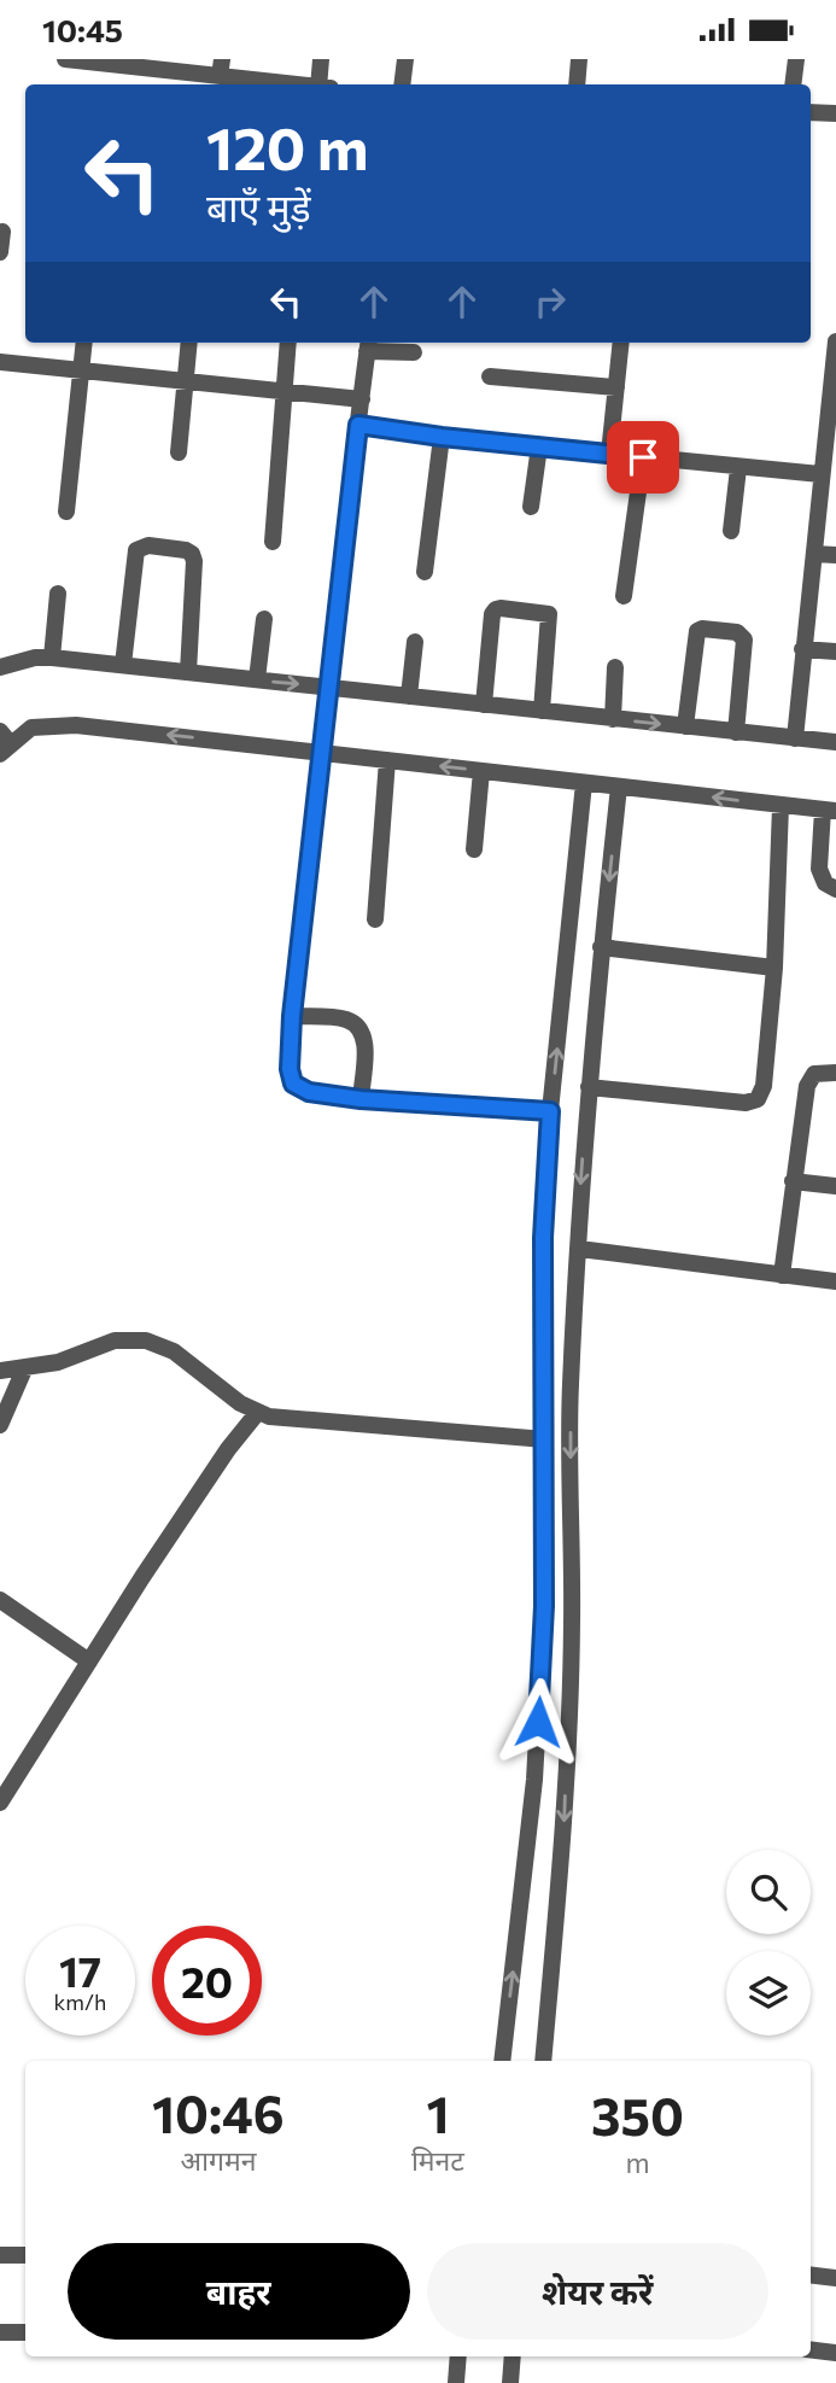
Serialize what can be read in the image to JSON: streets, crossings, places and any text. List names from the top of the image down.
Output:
{
  "page": {
    "status": "10:45",
    "turn": ["120 m", "बाएँ मुड़ें"],
    "speed": "17 km/h",
    "limit": "20",
    "eta": [
      "10:46",
      "आगमन",
      "1",
      "मिनट",
      "350",
      "m"
    ],
    "buttons": ["बाहर", "शेयर करें"]
  }
}
